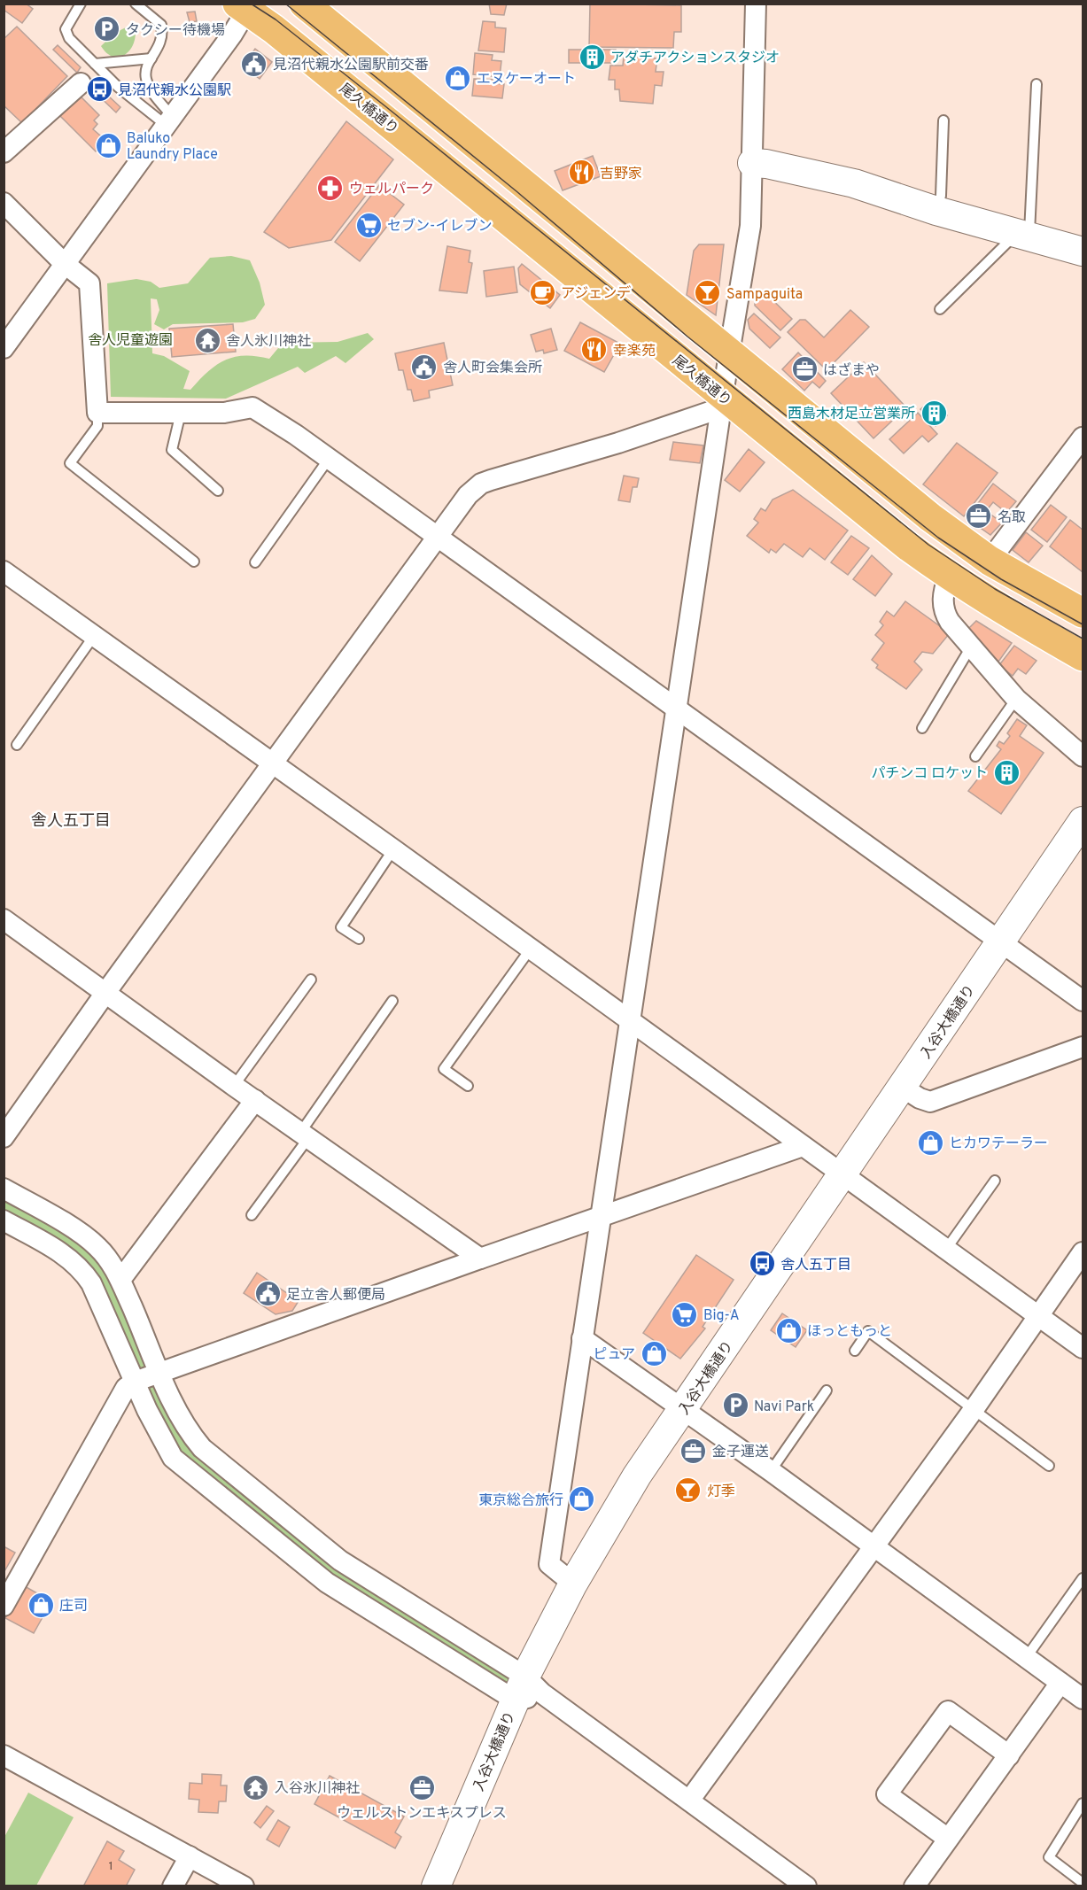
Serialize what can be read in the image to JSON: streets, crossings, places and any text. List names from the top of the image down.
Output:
{
  "streets": {
    "main road": ["尾久橋通り"],
    "street": ["入谷大橋通り"]
  },
  "districts": ["舎人五丁目"],
  "parks": ["舎人児童遊園"],
  "places": {
    "parking": ["タクシー待機場", "Navi Park"],
    "building": ["アダチアクションスタジオ", "西島木材足立営業所", "パチンコ ロケット"],
    "public building": ["見沼代親水公園駅前交番", "舎人町会集会所", "足立舎人郵便局"],
    "shop": [
      "エヌケーオート",
      "Baluko Laundry Place",
      "ヒカワテーラー",
      "ほっともっと",
      "ピュア",
      "東京総合旅行",
      "庄司"
    ],
    "bus stop": ["見沼代親水公園駅", "舎人五丁目"],
    "restaurant": ["吉野家", "幸楽苑"],
    "pharmacy": ["ウェルパーク"],
    "supermarket": ["セブン-イレブン", "Big-A"],
    "cafe": ["アジェンデ"],
    "bar": ["Sampaguita", "灯季"],
    "temple": ["舎人氷川神社", "入谷氷川神社"],
    "office": [
      "はざまや",
      "名取",
      "金子運送",
      "ウェルストンエキスプレス"
    ]
  },
  "house_numbers": ["1"]
}
